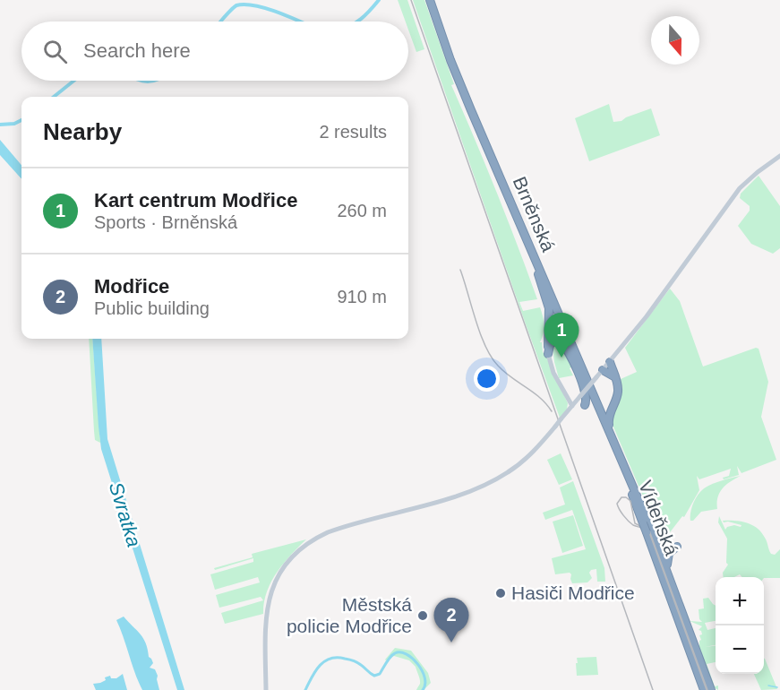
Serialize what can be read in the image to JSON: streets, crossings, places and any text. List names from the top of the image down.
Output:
{
  "streets": {
    "highway": ["Brněnská", "Vídeňská"]
  },
  "crossings": [
    ["Brněnská", "Vídeňská"]
  ],
  "water": ["Svratka"],
  "places": ["Hasiči Modřice", "Městská policie Modřice"],
  "north": "bottom",
  "page": {
    "search": "Search here",
    "heading": ["Nearby", "2 results"],
    "list": [
      {
        "mark": "1",
        "name": "Kart centrum Modřice",
        "note": "Sports · Brněnská",
        "value": "260 m"
      },
      {
        "mark": "2",
        "name": "Modřice",
        "note": "Public building",
        "value": "910 m"
      }
    ],
    "pins": ["1", "2"],
    "map_buttons": ["+", "−"]
  }
}
